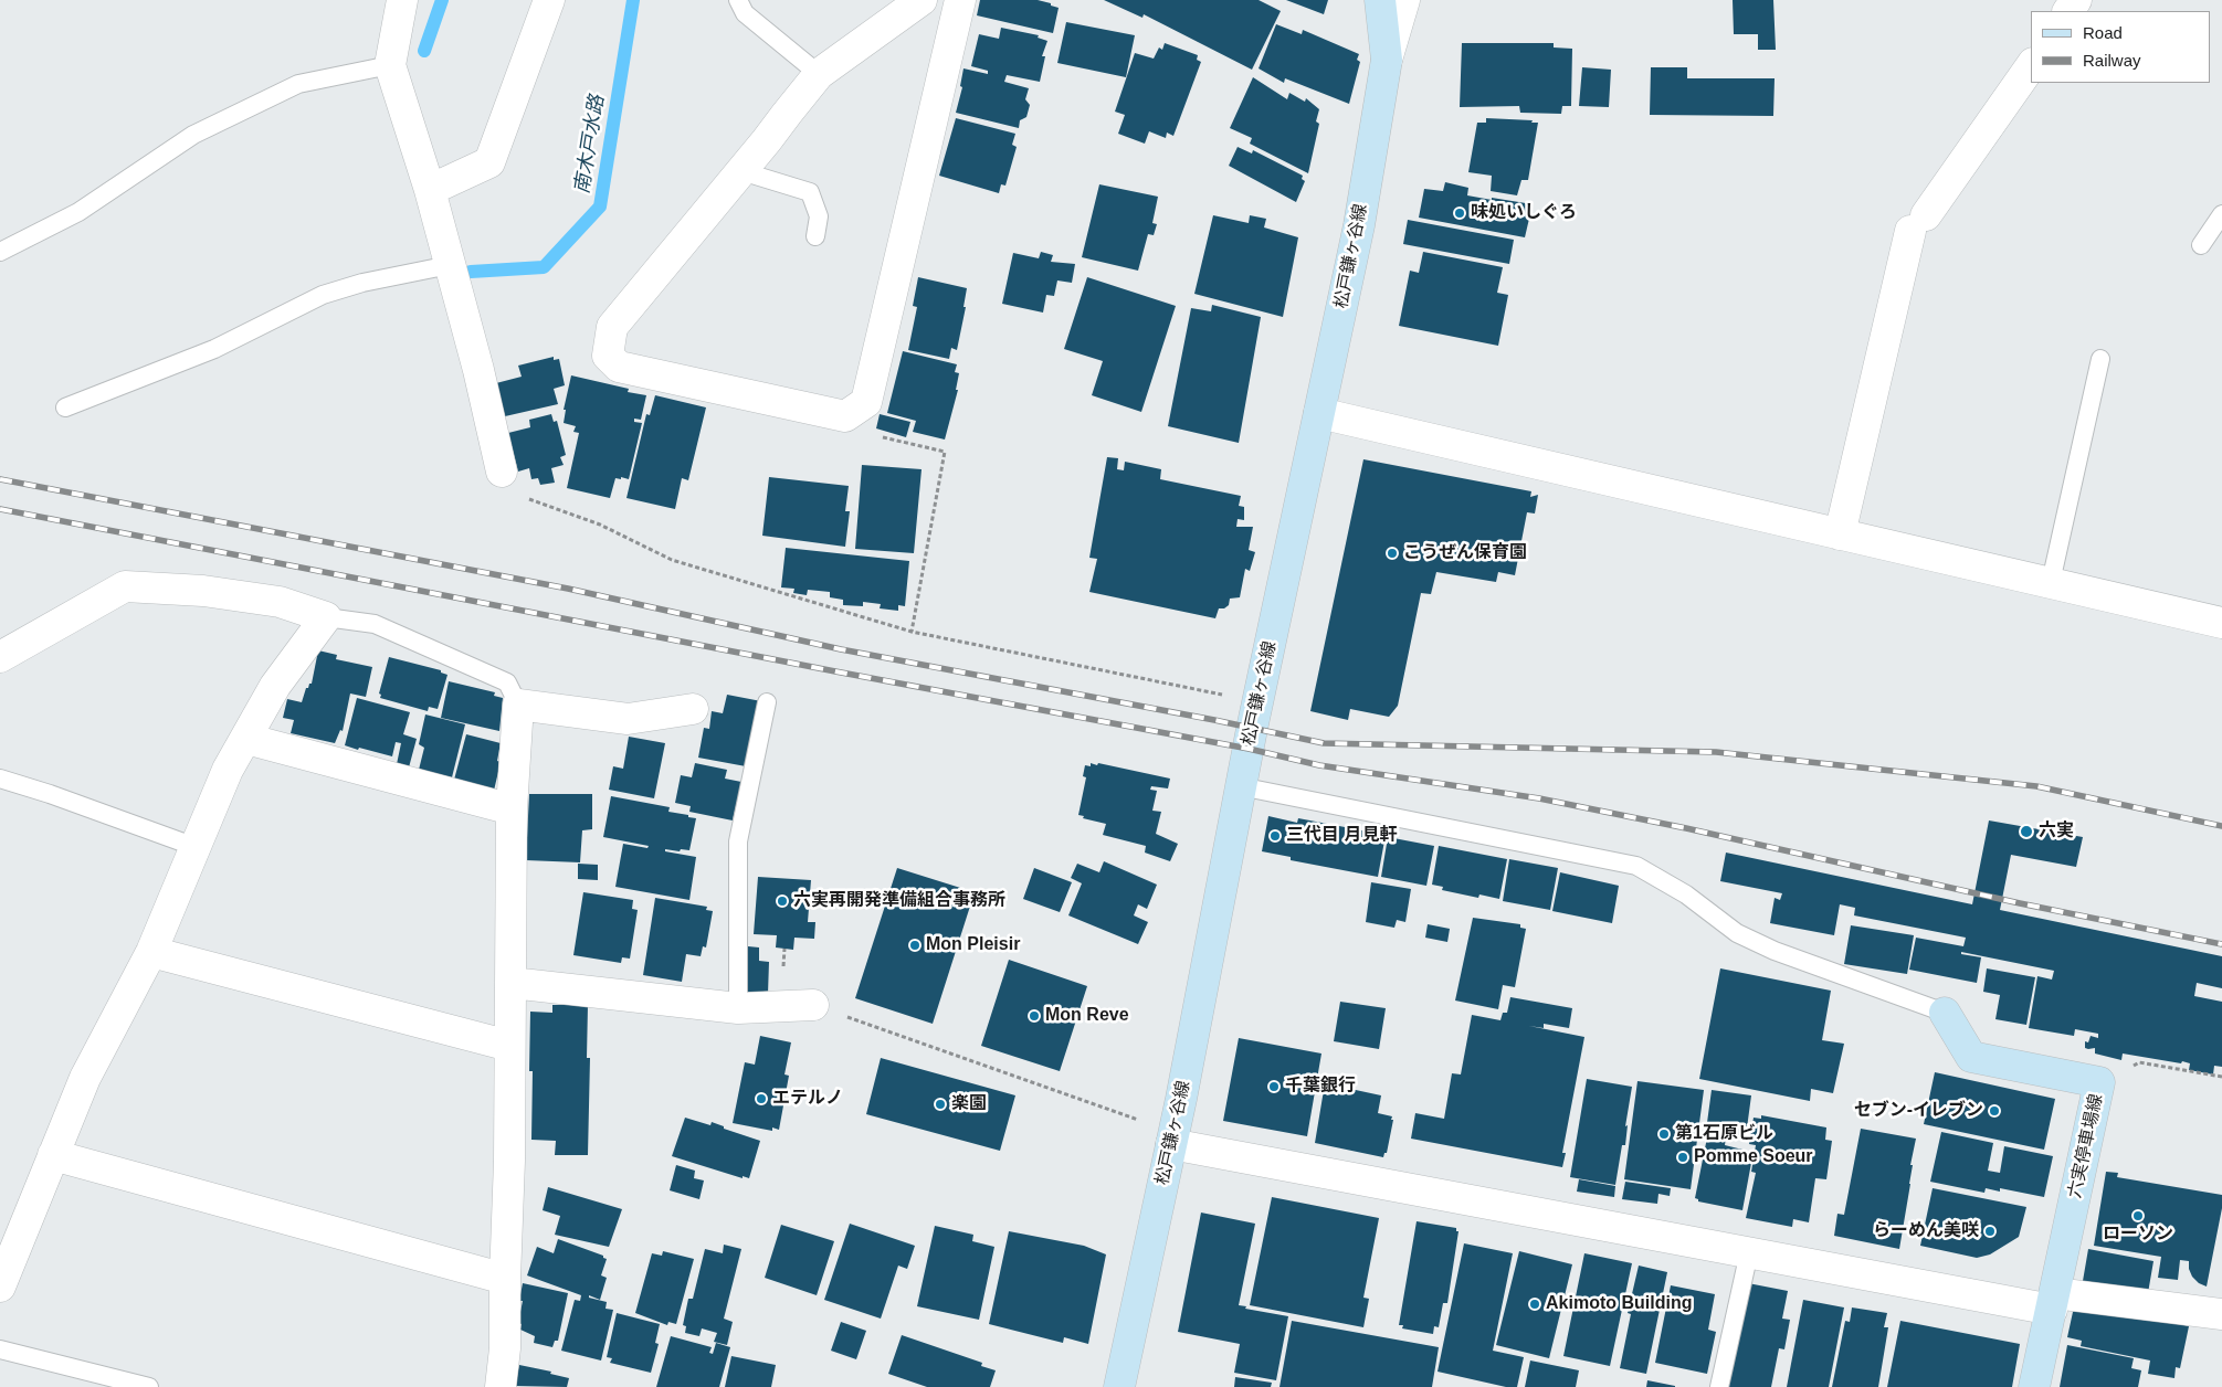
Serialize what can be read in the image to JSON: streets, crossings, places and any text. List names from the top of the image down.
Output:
{
  "streets": {
    "main road": ["松戸鎌ヶ谷線", "六実停車場線"]
  },
  "water": ["南木戸水路"],
  "places": [
    "味処いしぐろ",
    "こうぜん保育園",
    "六実",
    "三代目 月見軒",
    "六実再開発準備組合事務所",
    "Mon Pleisir",
    "Mon Reve",
    "千葉銀行",
    "エテルノ",
    "楽園",
    "セブン-イレブン",
    "第1石原ビル",
    "Pomme Soeur",
    "ローソン",
    "らーめん美咲",
    "Akimoto Building"
  ],
  "legend": ["Road", "Railway"]
}
